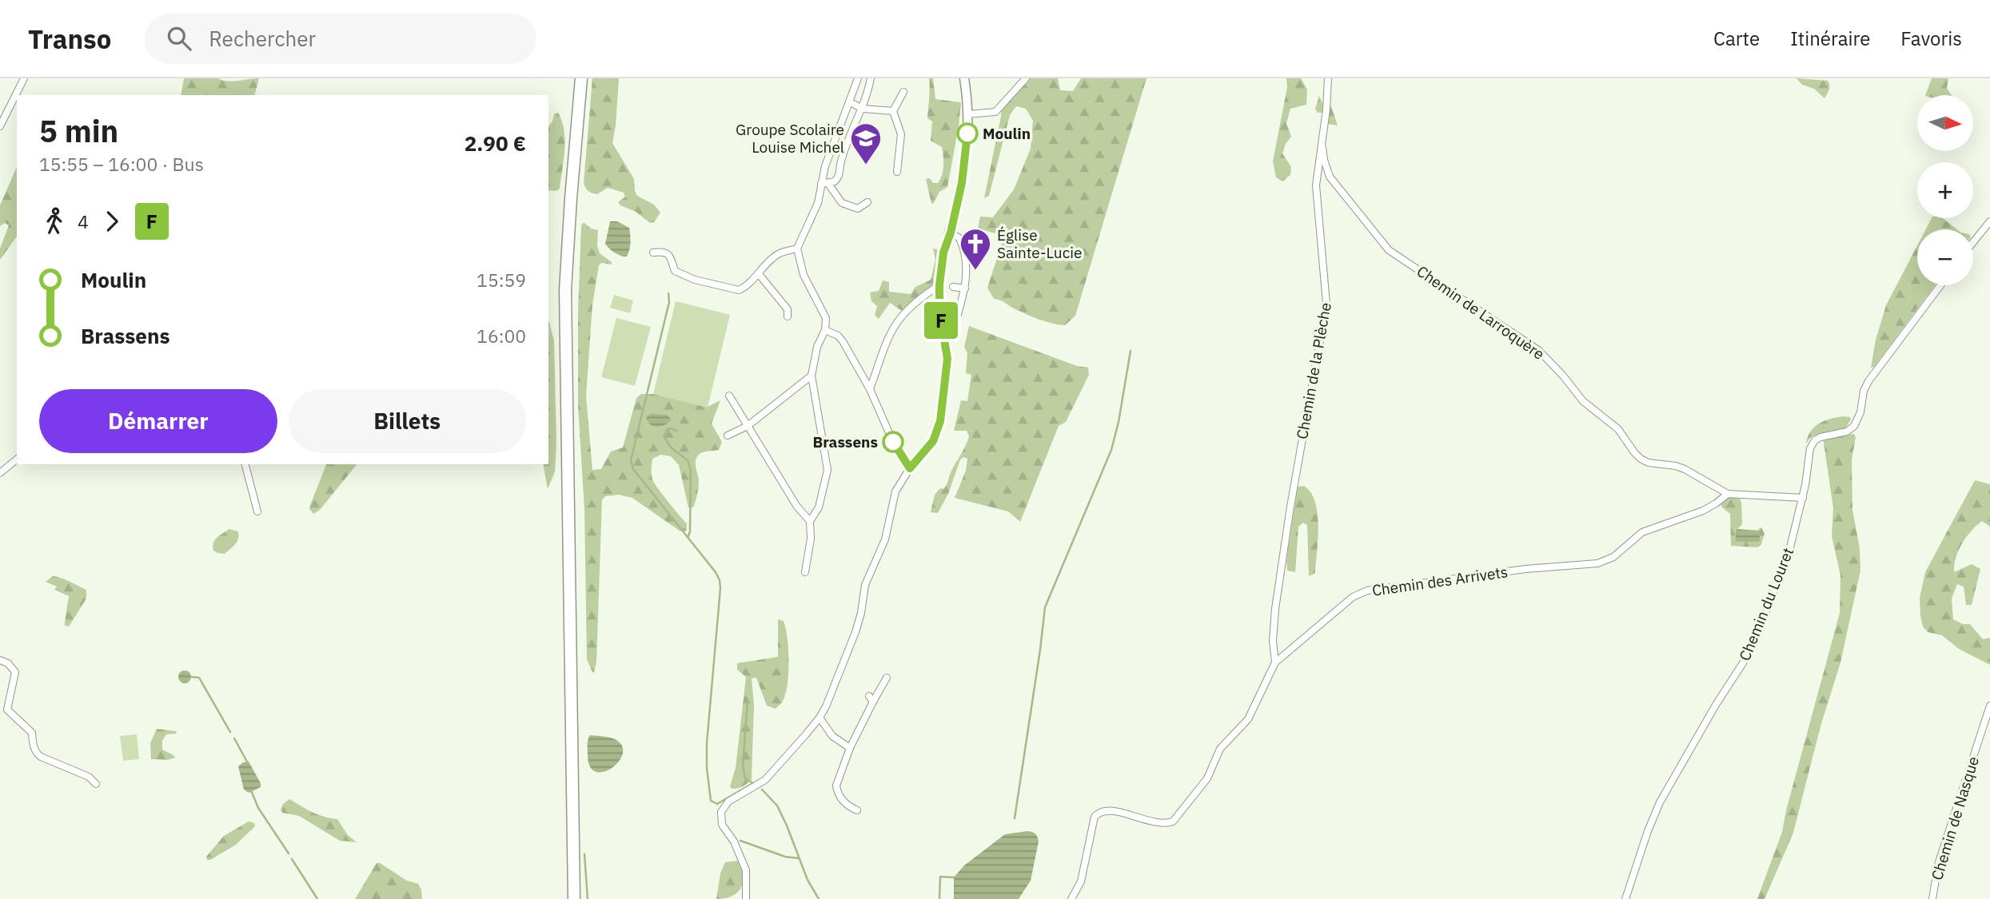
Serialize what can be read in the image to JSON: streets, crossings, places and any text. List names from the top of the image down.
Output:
{
  "streets": {
    "street": [
      "Chemin de Larroquère",
      "Chemin de la Plèche",
      "Chemin des Arrivets",
      "Chemin du Louret",
      "Chemin de Nasque"
    ]
  },
  "crossings": [
    ["Chemin de Larroquère", "Chemin de la Plèche"],
    ["Chemin de Larroquère", "Chemin des Arrivets"],
    ["Chemin de la Plèche", "Chemin des Arrivets"]
  ],
  "places": {
    "other": ["Moulin", "Brassens"],
    "school or university": ["Groupe Scolaire Louise Michel"],
    "church": ["Église Sainte-Lucie"]
  },
  "lines": ["bus line F"],
  "north": "right",
  "page": {
    "header": "Transo",
    "search": "Rechercher",
    "nav": ["Carte", "Itinéraire", "Favoris"],
    "on_map": "F",
    "map_buttons": ["+", "−"],
    "heading": ["5 min", "15:55 – 16:00 · Bus", "2.90 €"],
    "legs": ["4", "F"],
    "list": [
      {
        "name": "Moulin",
        "value": "15:59"
      },
      {
        "name": "Brassens",
        "value": "16:00"
      }
    ],
    "buttons": ["Démarrer", "Billets"]
  }
}
